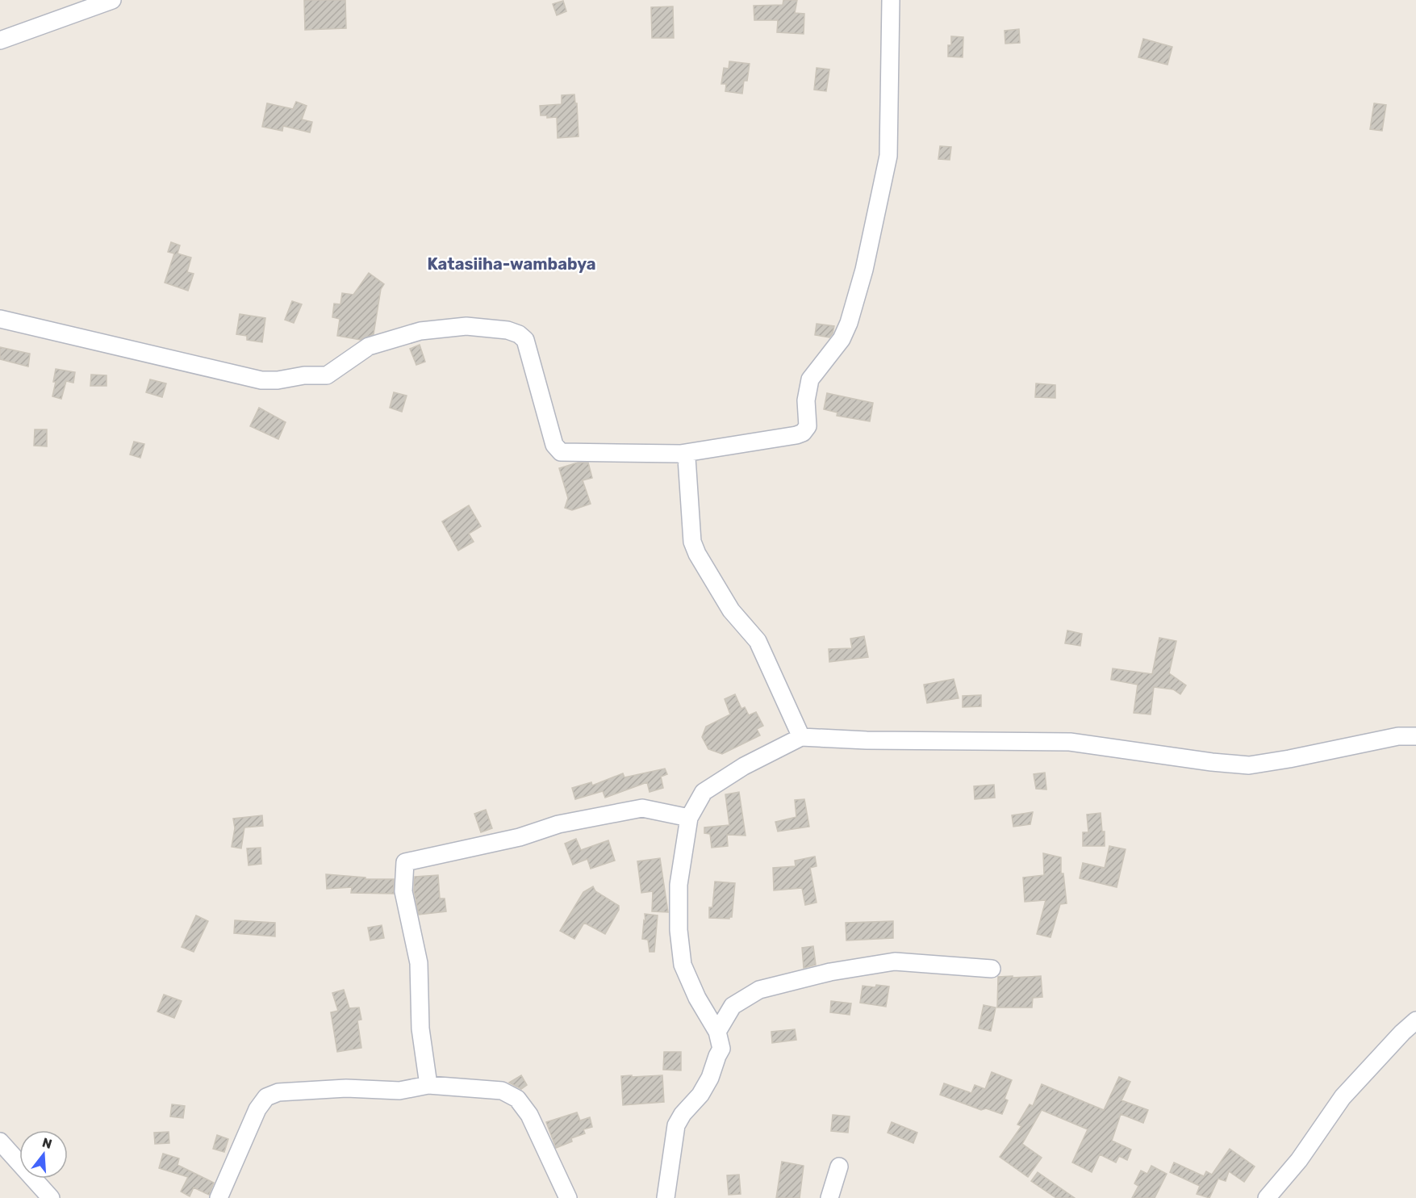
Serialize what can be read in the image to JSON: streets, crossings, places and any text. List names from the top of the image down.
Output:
{
  "districts": ["Katasiiha-wambabya"],
  "north": "top"
}
